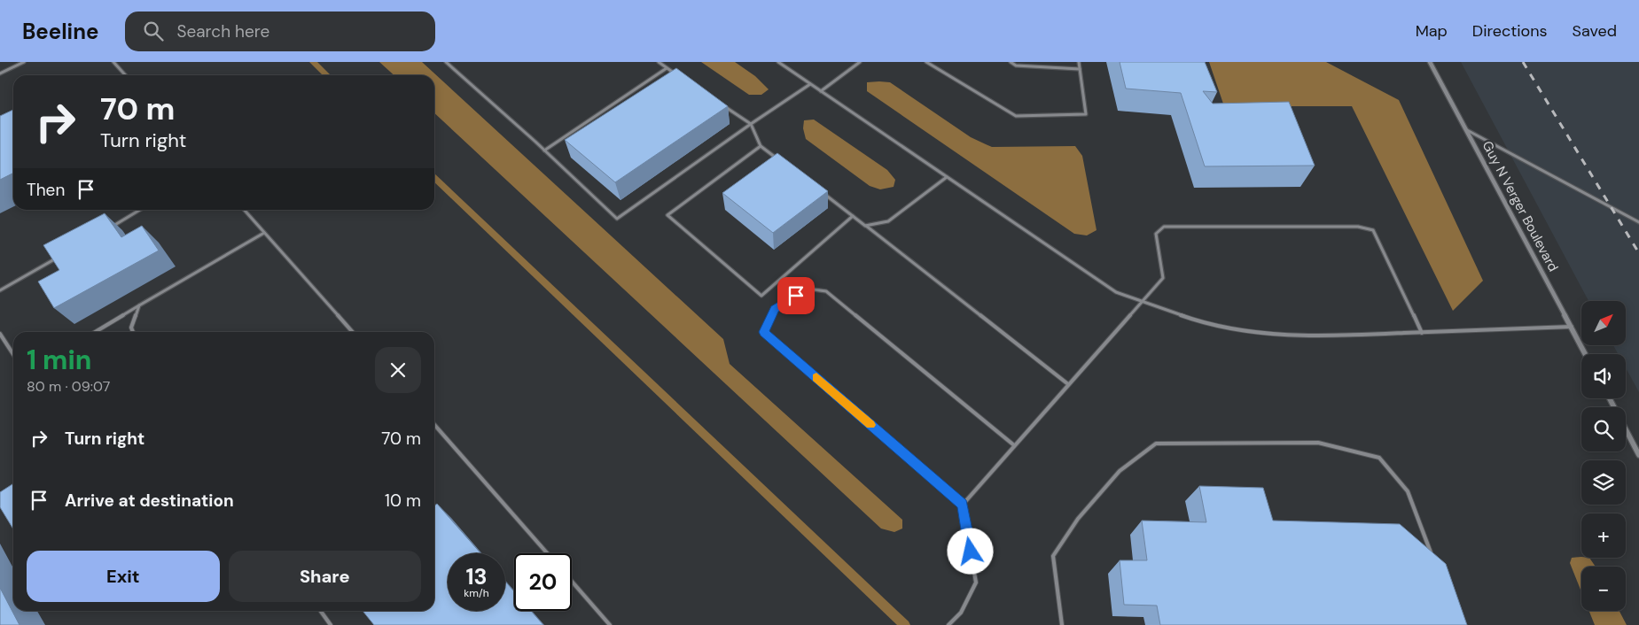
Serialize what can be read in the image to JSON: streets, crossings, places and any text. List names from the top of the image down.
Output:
{
  "streets": {
    "street": ["Guy N Verger Boulevard"]
  },
  "north": "top right",
  "page": {
    "header": "Beeline",
    "search": "Search here",
    "nav": ["Map", "Directions", "Saved"],
    "turn": ["70 m", "Turn right"],
    "then": "Then",
    "map_buttons": ["+", "−"],
    "heading": ["1 min", "80 m · 09:07"],
    "list": [
      {
        "name": "Turn right",
        "value": "70 m"
      },
      {
        "name": "Arrive at destination",
        "value": "10 m"
      }
    ],
    "buttons": ["Exit", "Share"],
    "speed": "13 km/h",
    "limit": "20"
  }
}
